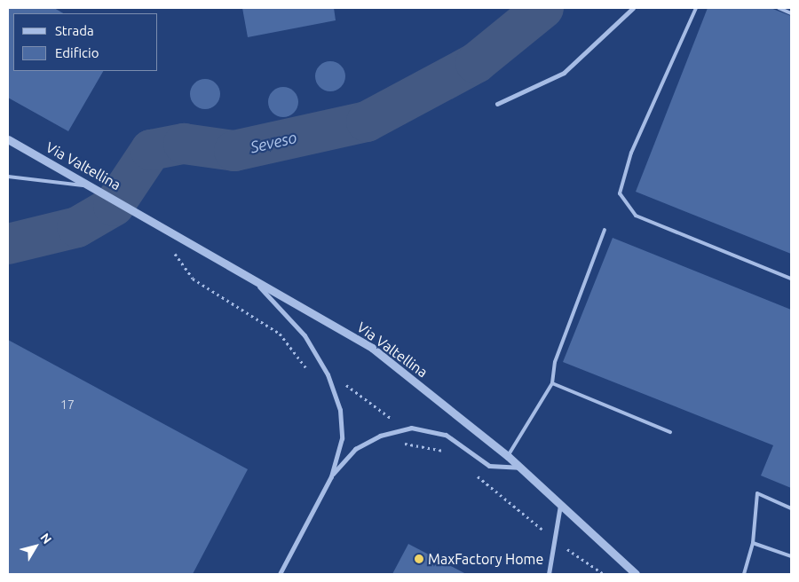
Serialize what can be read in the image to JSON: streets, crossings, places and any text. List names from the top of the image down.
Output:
{
  "streets": {
    "street": ["Via Valtellina"]
  },
  "water": ["Seveso"],
  "places": ["MaxFactory Home"],
  "house_numbers": ["17"],
  "legend": ["Strada", "Edificio"],
  "north": "top right"
}
